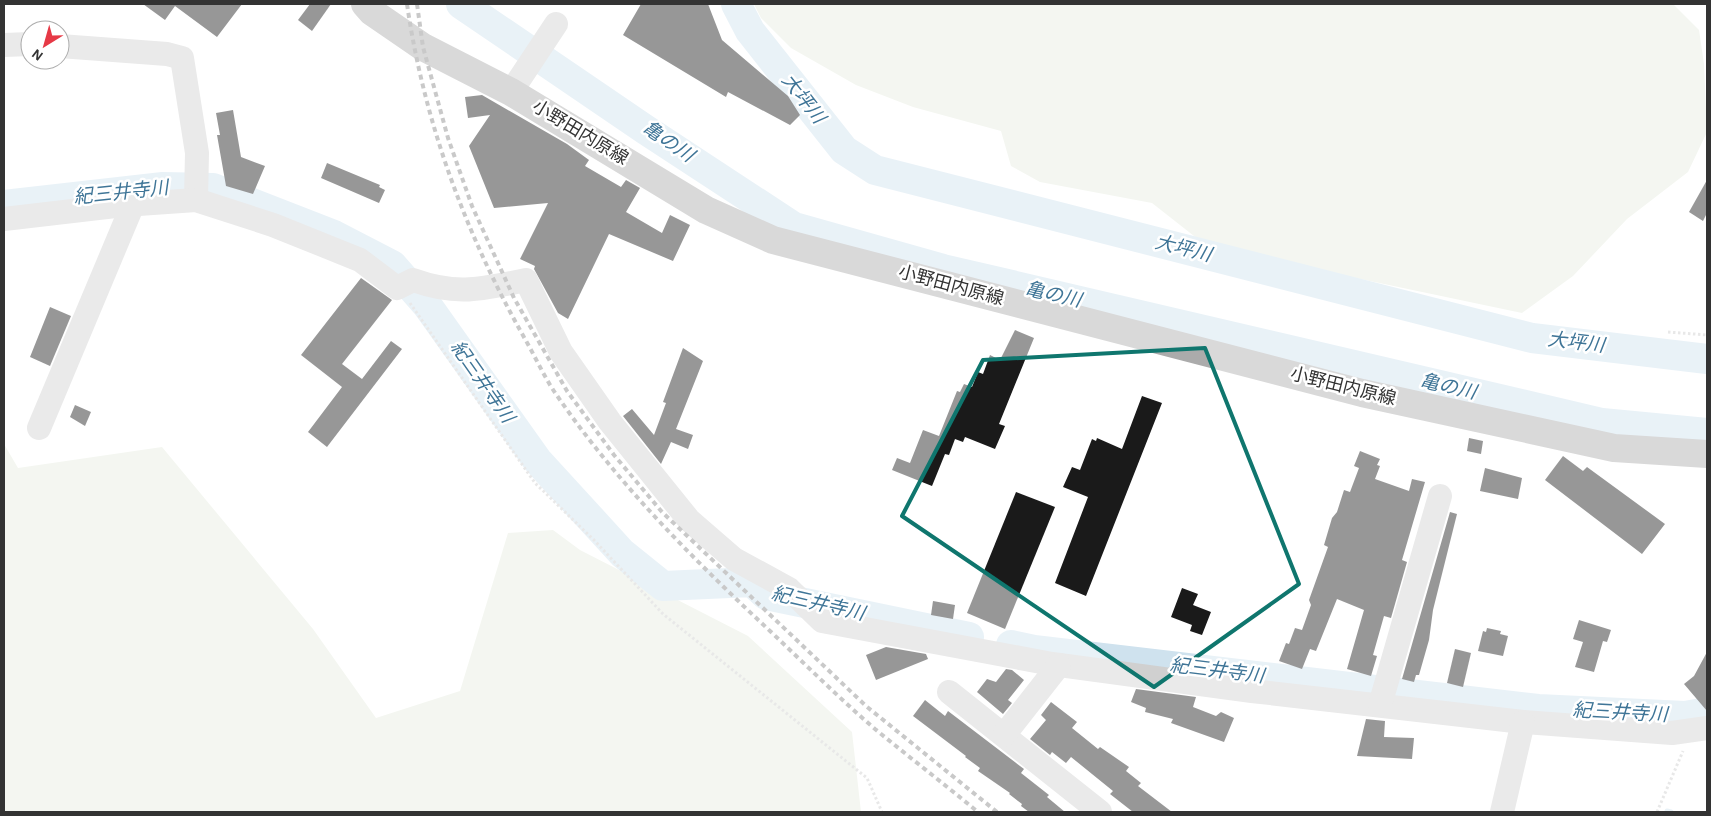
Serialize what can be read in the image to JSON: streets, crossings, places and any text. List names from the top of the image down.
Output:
{
  "streets": {
    "main road": ["小野田内原線"]
  },
  "water": ["大坪川", "亀の川", "紀三井寺川"],
  "north": "bottom left"
}
